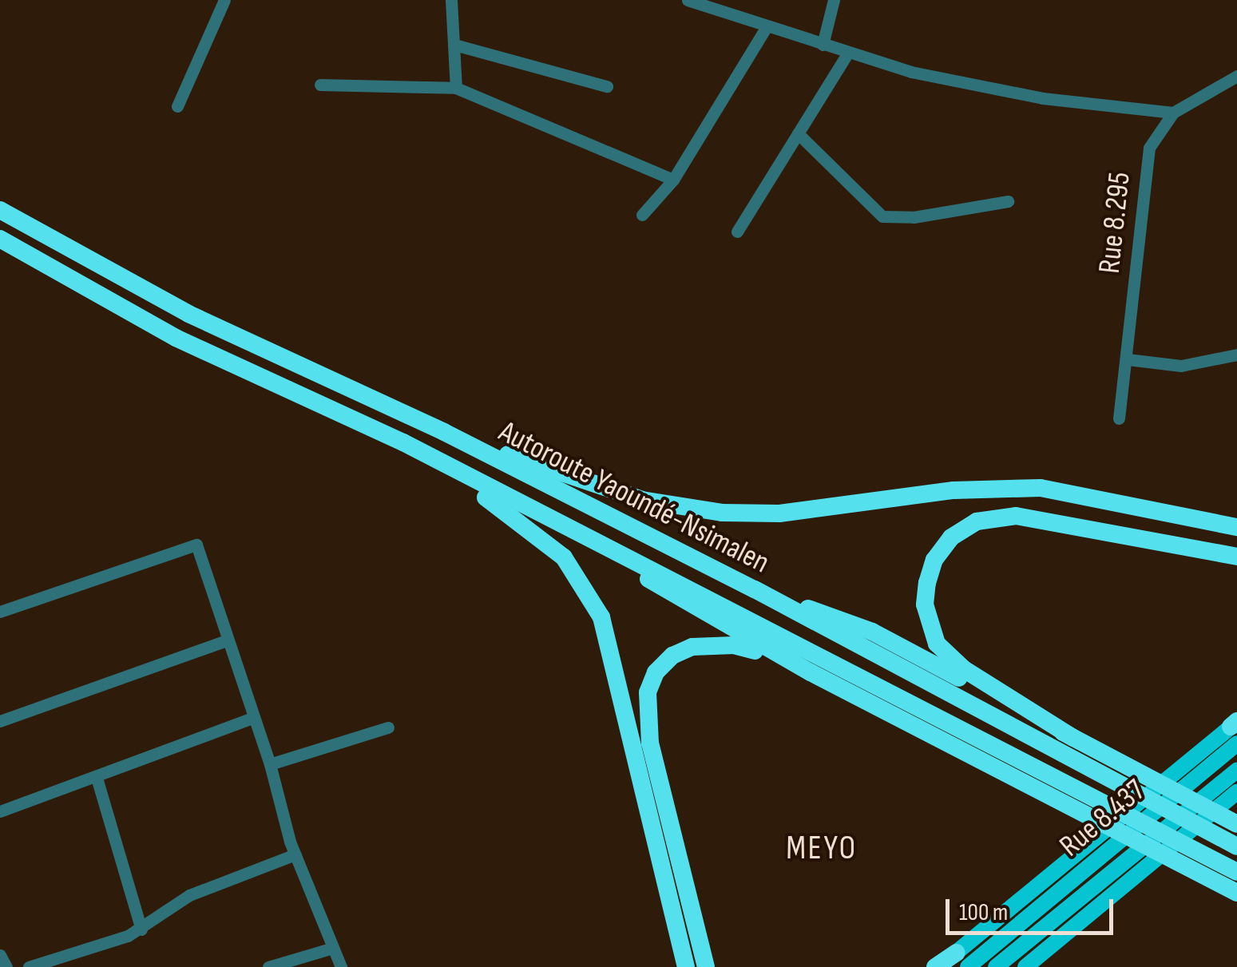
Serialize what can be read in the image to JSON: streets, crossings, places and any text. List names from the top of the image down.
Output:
{
  "streets": {
    "highway": ["Autoroute Yaoundé-Nsimalen"],
    "main road": ["Rue 8.437"],
    "street": ["Rue 8.295"]
  },
  "districts": ["MEYO"],
  "scale_bar": "100 m"
}
